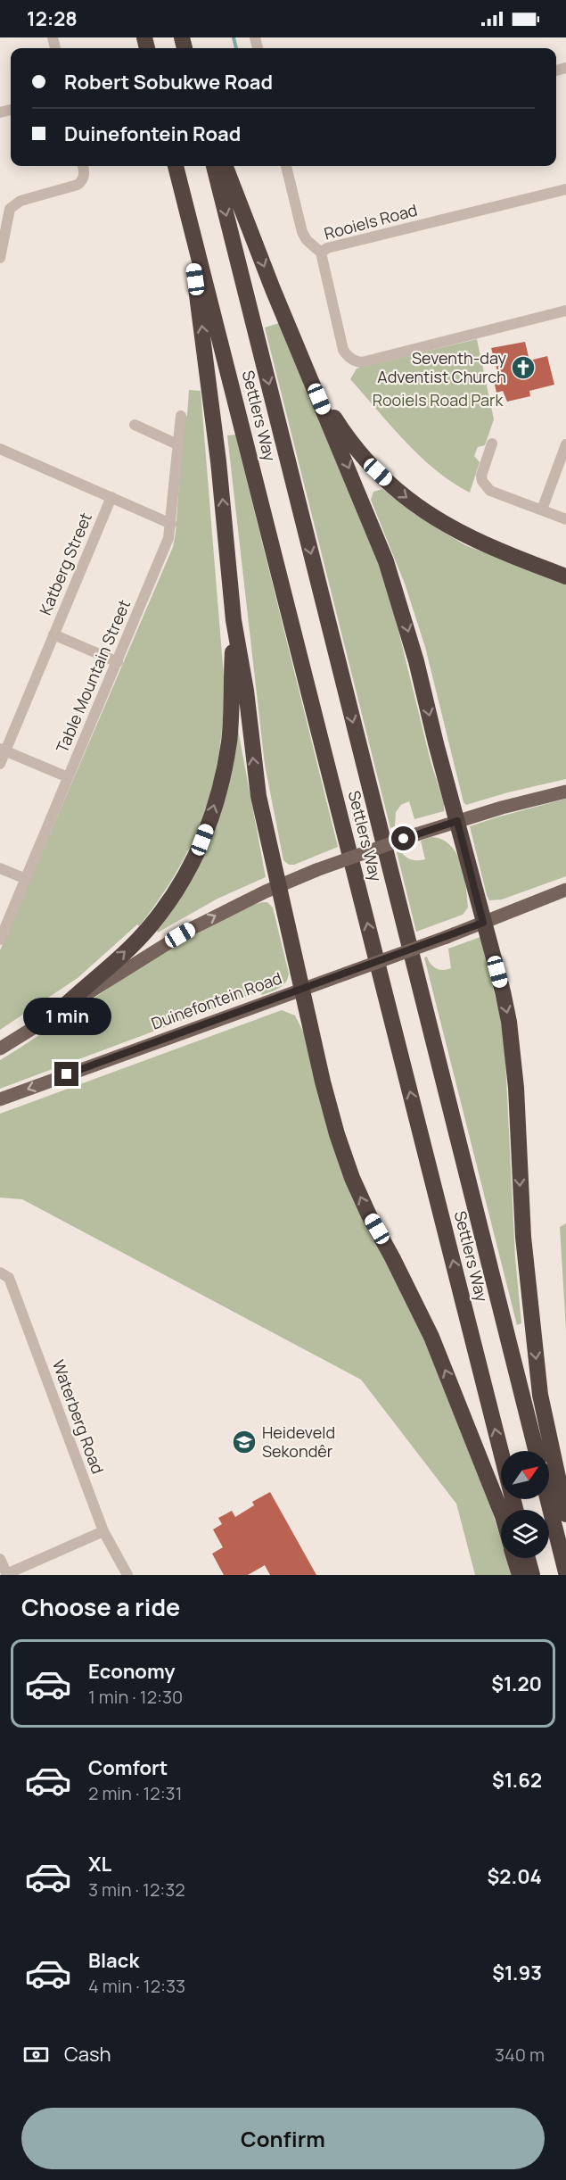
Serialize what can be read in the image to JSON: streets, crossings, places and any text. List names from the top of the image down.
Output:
{
  "streets": {
    "highway": ["Settlers Way"],
    "main road": ["Duinefontein Road"],
    "street": [
      "Rooiels Road",
      "Katberg Street",
      "Table Mountain Street",
      "Waterberg Road"
    ]
  },
  "parks": ["Rooiels Road Park"],
  "places": {
    "church": ["Seventh-day Adventist Church"],
    "school or university": ["Heideveld Sekondêr"]
  },
  "north": "top right",
  "page": {
    "status": "12:28",
    "banner": ["Robert Sobukwe Road", "Duinefontein Road"],
    "bubble": "1 min",
    "heading": "Choose a ride",
    "list": [
      {
        "name": "Economy",
        "note": "1 min · 12:30",
        "value": "$1.20"
      },
      {
        "name": "Comfort",
        "note": "2 min · 12:31",
        "value": "$1.62"
      },
      {
        "name": "XL",
        "note": "3 min · 12:32",
        "value": "$2.04"
      },
      {
        "name": "Black",
        "note": "4 min · 12:33",
        "value": "$1.93"
      }
    ],
    "pay": ["Cash", "340 m"],
    "buttons": "Confirm"
  }
}
